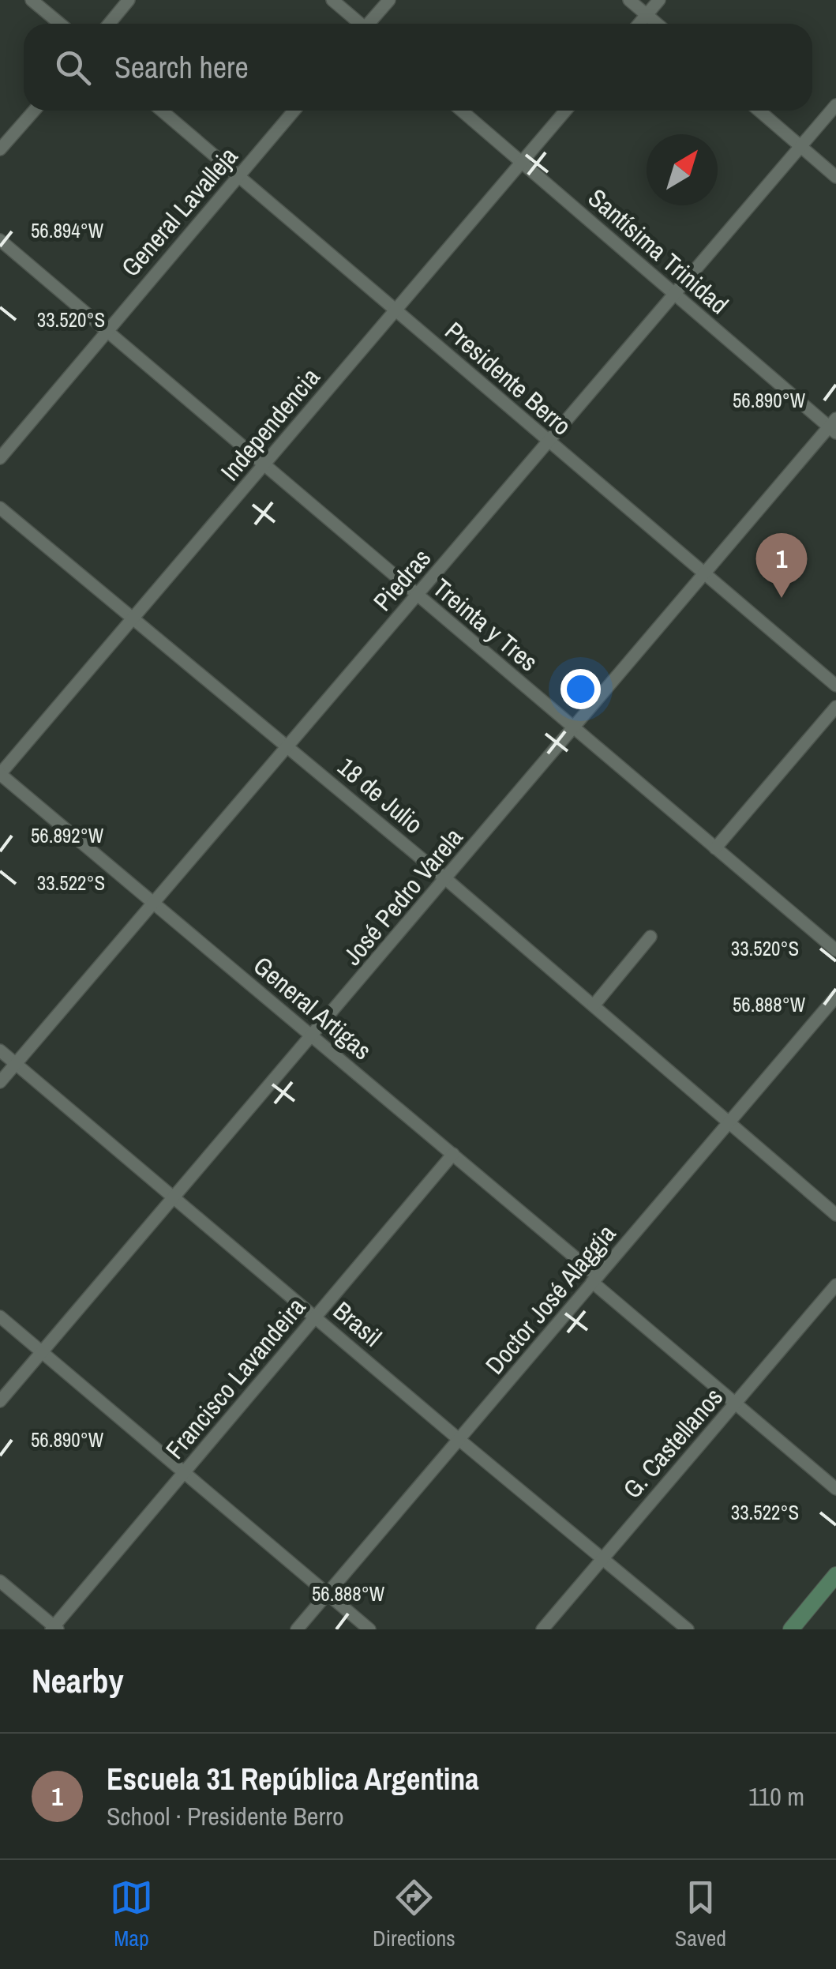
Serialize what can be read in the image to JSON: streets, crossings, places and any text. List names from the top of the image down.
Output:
{
  "streets": {
    "street": [
      "General Lavalleja",
      "Santísima Trinidad",
      "Presidente Berro",
      "Independencia",
      "Piedras",
      "Treinta y Tres",
      "18 de Julio",
      "José Pedro Varela",
      "General Artigas",
      "Doctor José Alaggia",
      "Brasil",
      "Francisco Lavandeira",
      "G. Castellanos"
    ]
  },
  "crossings": [
    ["General Lavalleja", "Presidente Berro"],
    ["General Lavalleja", "Treinta y Tres"],
    ["Santísima Trinidad", "Independencia"],
    ["Santísima Trinidad", "Piedras"],
    ["Santísima Trinidad", "José Pedro Varela"],
    ["Presidente Berro", "Independencia"],
    ["Presidente Berro", "Piedras"],
    ["Presidente Berro", "José Pedro Varela"],
    ["Independencia", "Treinta y Tres"],
    ["Independencia", "18 de Julio"],
    ["Independencia", "General Artigas"],
    ["Piedras", "Treinta y Tres"],
    ["Piedras", "18 de Julio"],
    ["Piedras", "General Artigas"],
    ["Piedras", "Brasil"],
    ["Treinta y Tres", "José Pedro Varela"],
    ["18 de Julio", "José Pedro Varela"],
    ["18 de Julio", "Doctor José Alaggia"],
    ["José Pedro Varela", "General Artigas"],
    ["José Pedro Varela", "Brasil"],
    ["General Artigas", "Doctor José Alaggia"],
    ["General Artigas", "Francisco Lavandeira"],
    ["General Artigas", "G. Castellanos"],
    ["Doctor José Alaggia", "Brasil"],
    ["Brasil", "Francisco Lavandeira"],
    ["Brasil", "G. Castellanos"]
  ],
  "north": "top right",
  "page": {
    "search": "Search here",
    "pins": "1",
    "heading": "Nearby",
    "list": [
      {
        "mark": "1",
        "name": "Escuela 31 República Argentina",
        "note": "School · Presidente Berro",
        "value": "110 m"
      }
    ],
    "nav": ["Map", "Directions", "Saved"]
  },
  "coordinates": [
    "56.894°W",
    "33.520°S",
    "56.890°W",
    "56.892°W",
    "33.522°S",
    "56.888°W"
  ]
}
